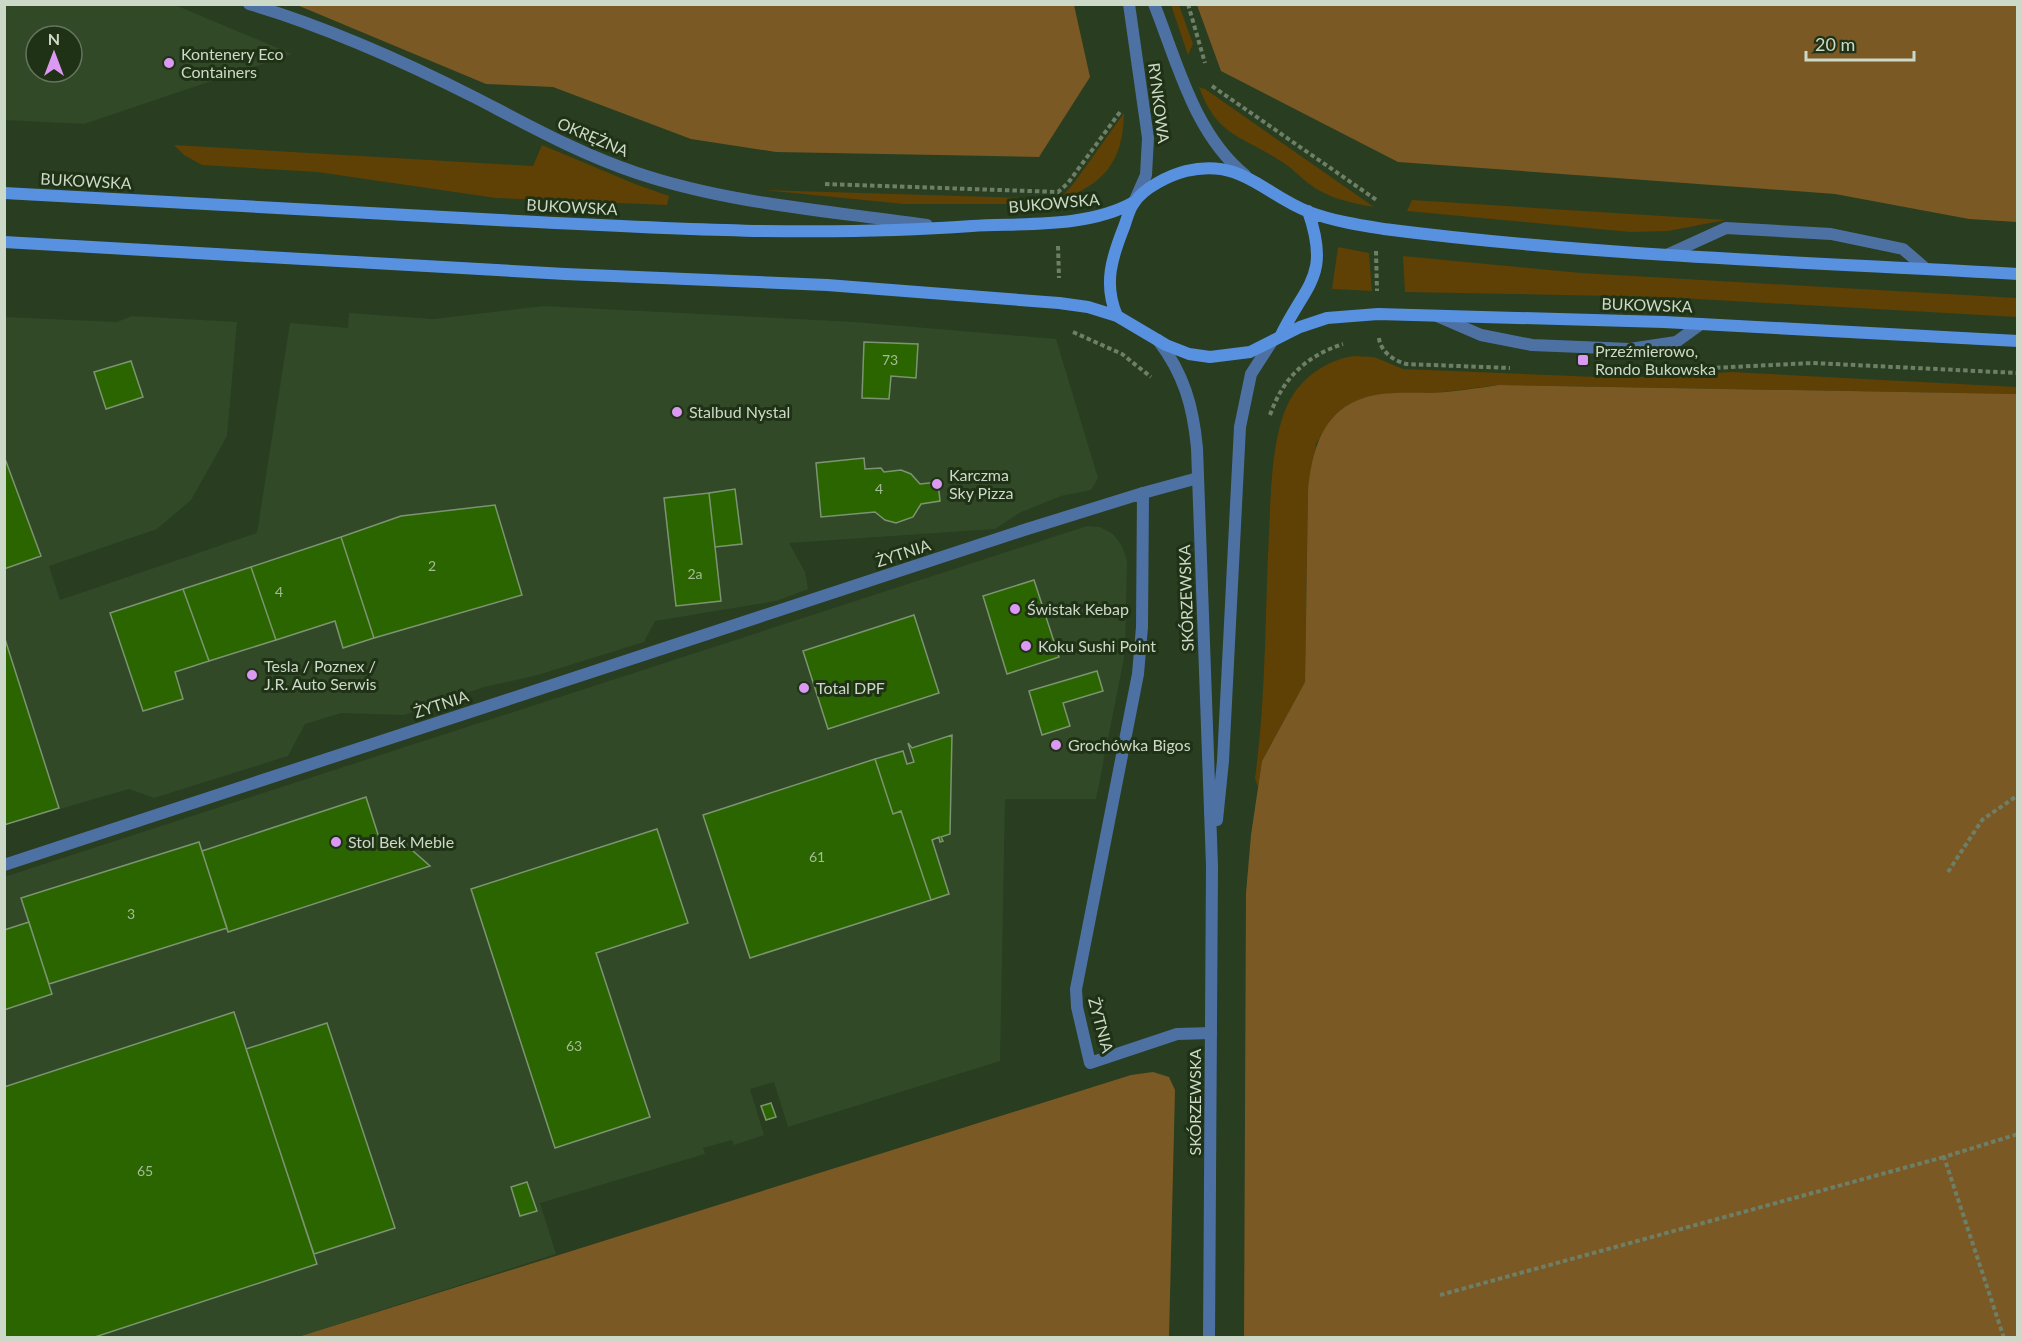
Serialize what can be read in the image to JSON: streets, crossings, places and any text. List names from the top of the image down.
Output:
{
  "streets": {
    "main road": ["BUKOWSKA"],
    "street": [
      "RYNKOWA",
      "OKRĘŻNA",
      "ŻYTNIA",
      "SKÓRZEWSKA"
    ]
  },
  "crossings": [
    ["RYNKOWA", "BUKOWSKA"],
    ["RYNKOWA", "SKÓRZEWSKA"],
    ["OKRĘŻNA", "BUKOWSKA"],
    ["BUKOWSKA", "SKÓRZEWSKA"],
    ["ŻYTNIA", "SKÓRZEWSKA"]
  ],
  "places": {
    "other": [
      "Kontenery Eco Containers",
      "Stalbud Nystal",
      "Karczma Sky Pizza",
      "Świstak Kebap",
      "Koku Sushi Point",
      "Tesla / Poznex / J.R. Auto Serwis",
      "Total DPF",
      "Grochówka Bigos",
      "Stol Bek Meble"
    ],
    "transit": ["Przeźmierowo, Rondo Bukowska"]
  },
  "house_numbers": [
    "73",
    "4",
    "2",
    "2a",
    "4",
    "61",
    "3",
    "63",
    "65"
  ],
  "scale_bar": "20 m",
  "north": "top"
}
